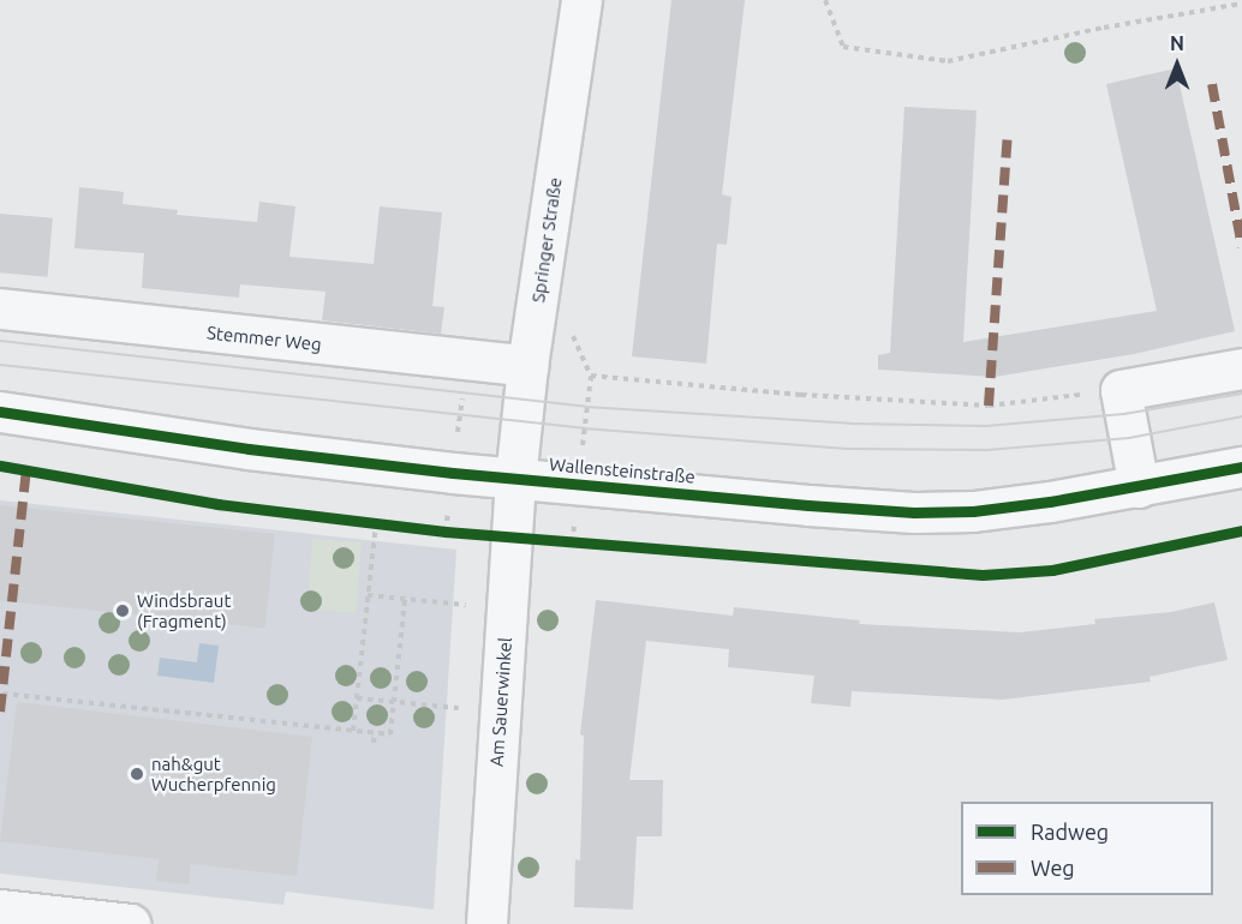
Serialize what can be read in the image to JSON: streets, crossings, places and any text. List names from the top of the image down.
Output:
{
  "streets": {
    "street": [
      "Springer Straße",
      "Stemmer Weg",
      "Wallensteinstraße",
      "Am Sauerwinkel"
    ]
  },
  "crossings": [
    ["Springer Straße", "Stemmer Weg"],
    ["Springer Straße", "Wallensteinstraße"],
    ["Springer Straße", "Am Sauerwinkel"],
    ["Wallensteinstraße", "Am Sauerwinkel"]
  ],
  "places": ["Windsbraut (Fragment)", "nah&gut Wucherpfennig"],
  "legend": ["Radweg", "Weg"],
  "north": "top"
}
